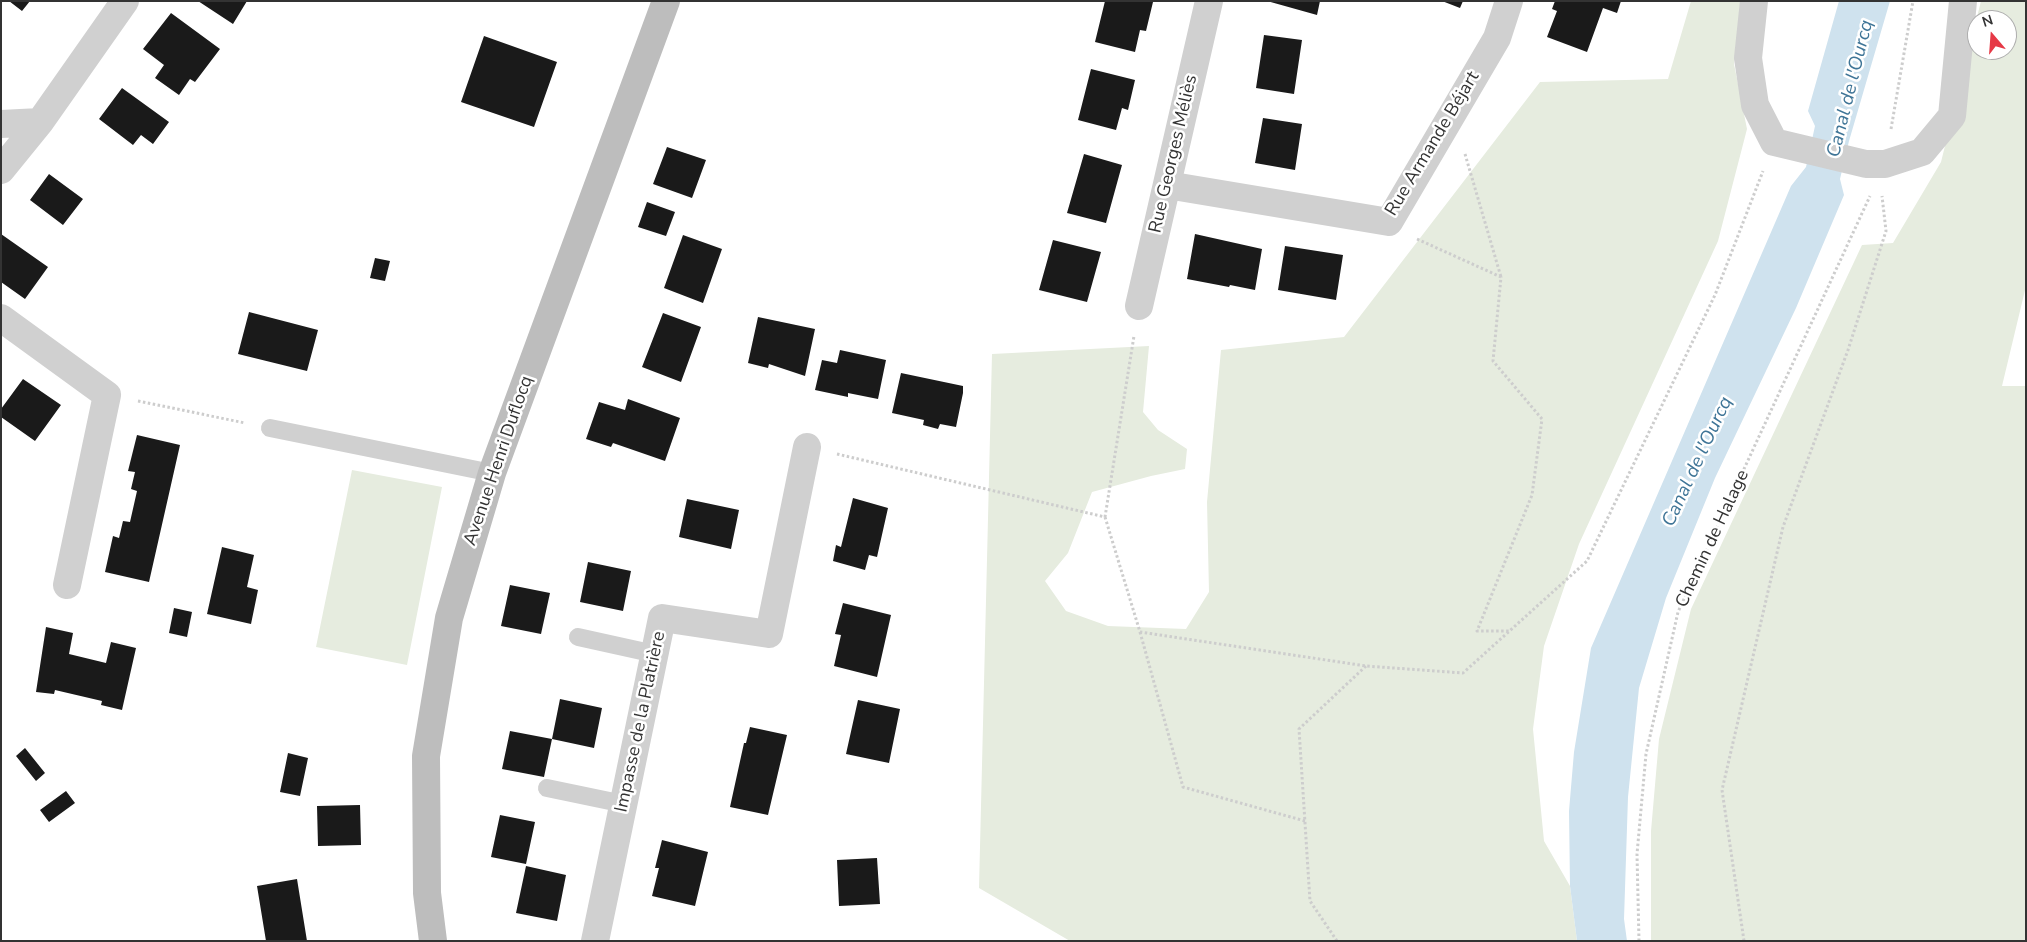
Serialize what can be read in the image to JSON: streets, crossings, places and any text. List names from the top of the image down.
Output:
{
  "streets": {
    "street": [
      "Rue Armande Béjart",
      "Rue Georges Méliès",
      "Avenue Henri Duflocq",
      "Impasse de la Platrière"
    ],
    "path": ["Chemin de Halage"]
  },
  "crossings": [
    ["Rue Armande Béjart", "Rue Georges Méliès"]
  ],
  "water": ["Canal de l'Ourcq"],
  "north": "top"
}
